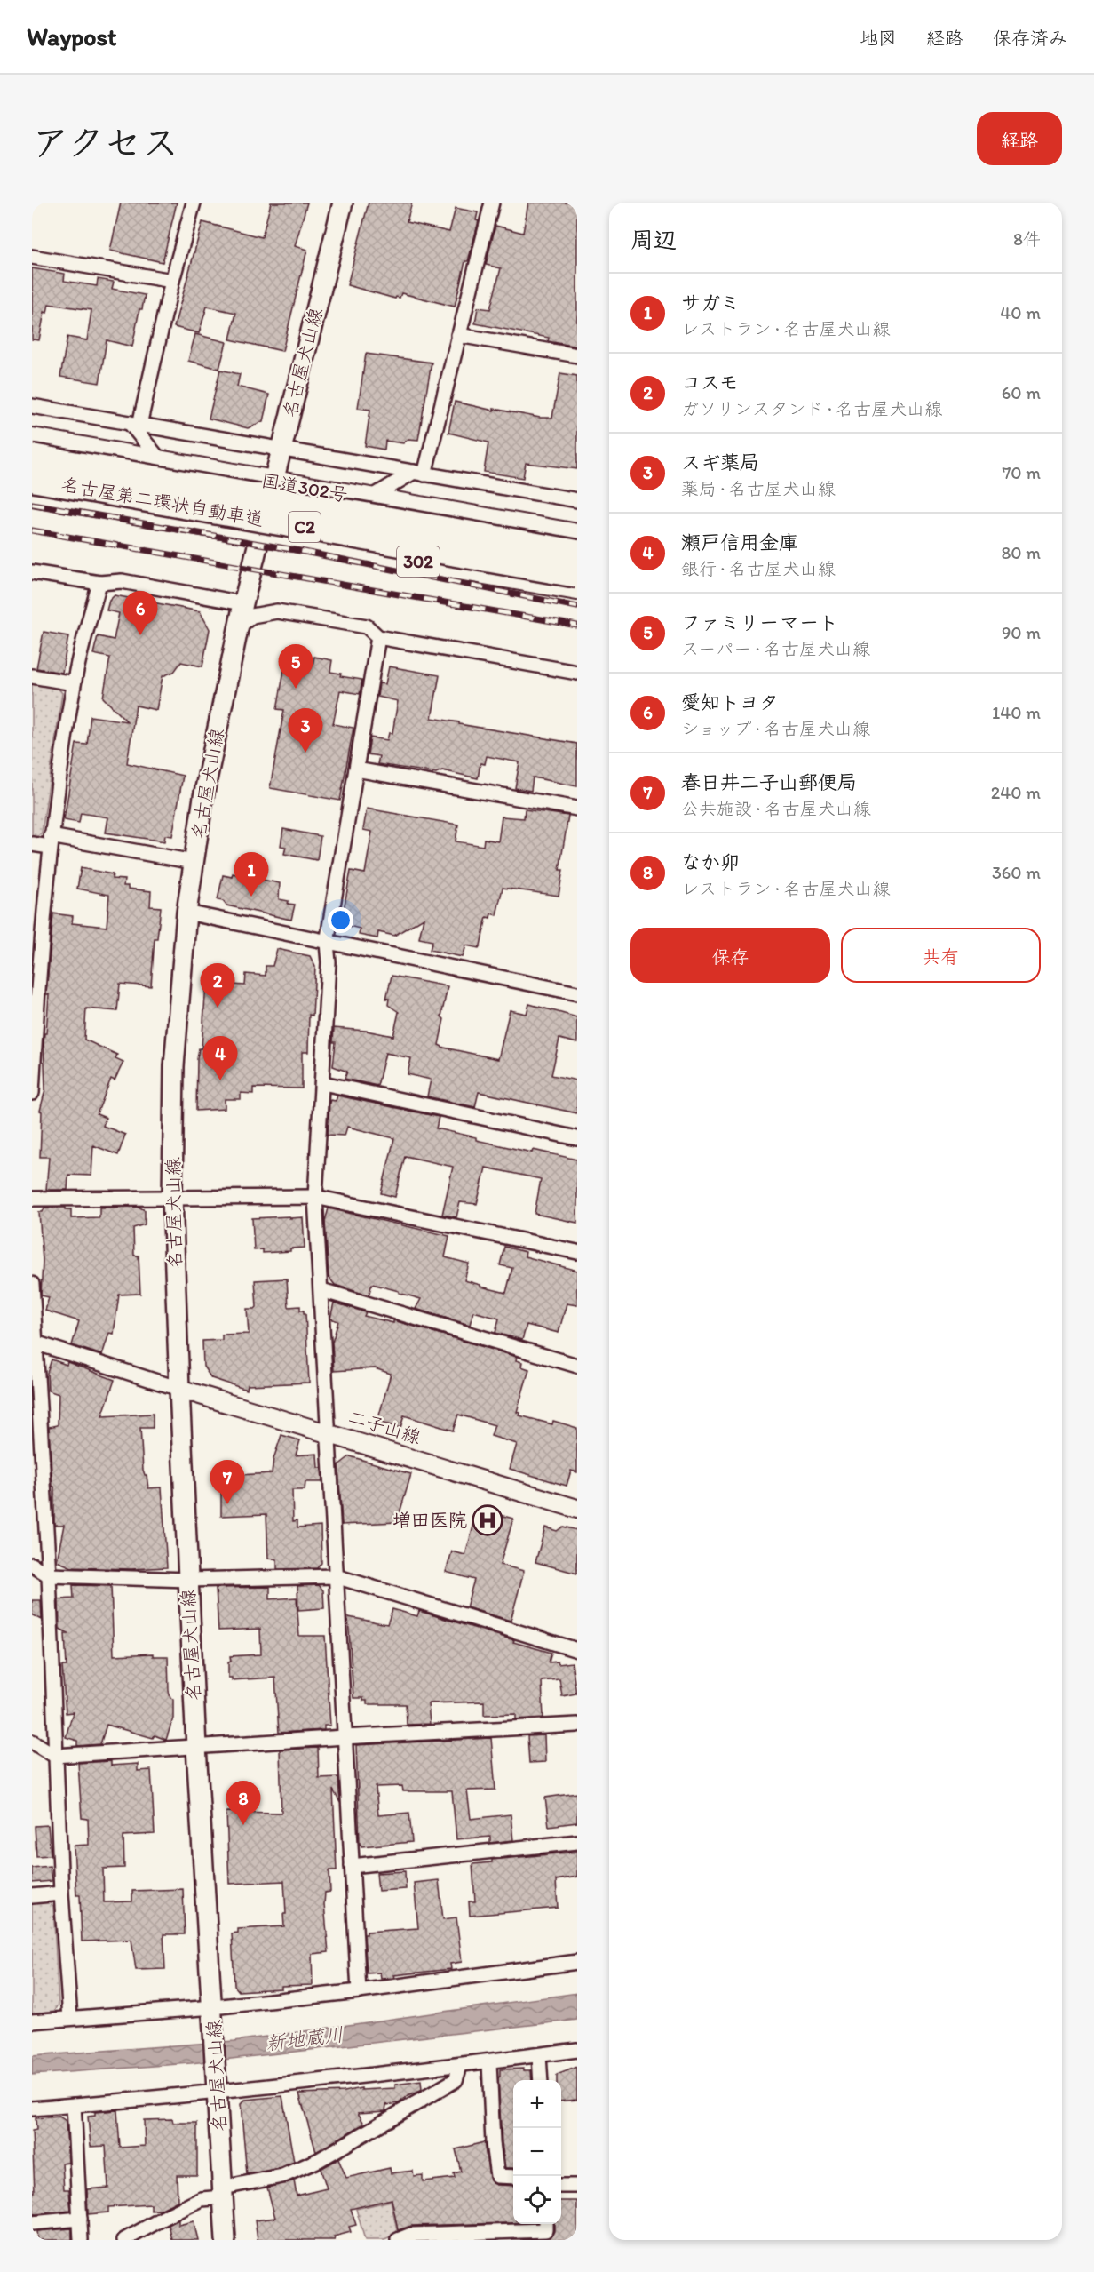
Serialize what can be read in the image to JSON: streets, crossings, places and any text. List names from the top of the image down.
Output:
{
  "streets": {
    "highway": [
      "国道302号",
      "名古屋第二環状自動車道",
      "C2",
      "302"
    ],
    "main road": ["名古屋犬山線"],
    "street": ["二子山線"]
  },
  "crossings": [
    ["名古屋犬山線", "国道302号"],
    ["名古屋犬山線", "302"],
    ["名古屋犬山線", "二子山線"]
  ],
  "water": ["新地蔵川"],
  "places": {
    "hospital": ["増田医院"]
  },
  "page": {
    "header": "Waypost",
    "nav": ["地図", "経路", "保存済み"],
    "title": "アクセス",
    "buttons": [
      "経路",
      ["保存", "共有"]
    ],
    "heading": ["周辺", "8件"],
    "list": [
      {
        "mark": "1",
        "name": "サガミ",
        "note": "レストラン · 名古屋犬山線",
        "value": "40 m"
      },
      {
        "mark": "2",
        "name": "コスモ",
        "note": "ガソリンスタンド · 名古屋犬山線",
        "value": "60 m"
      },
      {
        "mark": "3",
        "name": "スギ薬局",
        "note": "薬局 · 名古屋犬山線",
        "value": "70 m"
      },
      {
        "mark": "4",
        "name": "瀬戸信用金庫",
        "note": "銀行 · 名古屋犬山線",
        "value": "80 m"
      },
      {
        "mark": "5",
        "name": "ファミリーマート",
        "note": "スーパー · 名古屋犬山線",
        "value": "90 m"
      },
      {
        "mark": "6",
        "name": "愛知トヨタ",
        "note": "ショップ · 名古屋犬山線",
        "value": "140 m"
      },
      {
        "mark": "7",
        "name": "春日井二子山郵便局",
        "note": "公共施設 · 名古屋犬山線",
        "value": "240 m"
      },
      {
        "mark": "8",
        "name": "なか卯",
        "note": "レストラン · 名古屋犬山線",
        "value": "360 m"
      }
    ],
    "pins": [
      "6",
      "5",
      "3",
      "1",
      "2",
      "4",
      "7",
      "8"
    ],
    "map_buttons": ["+", "−"]
  }
}
